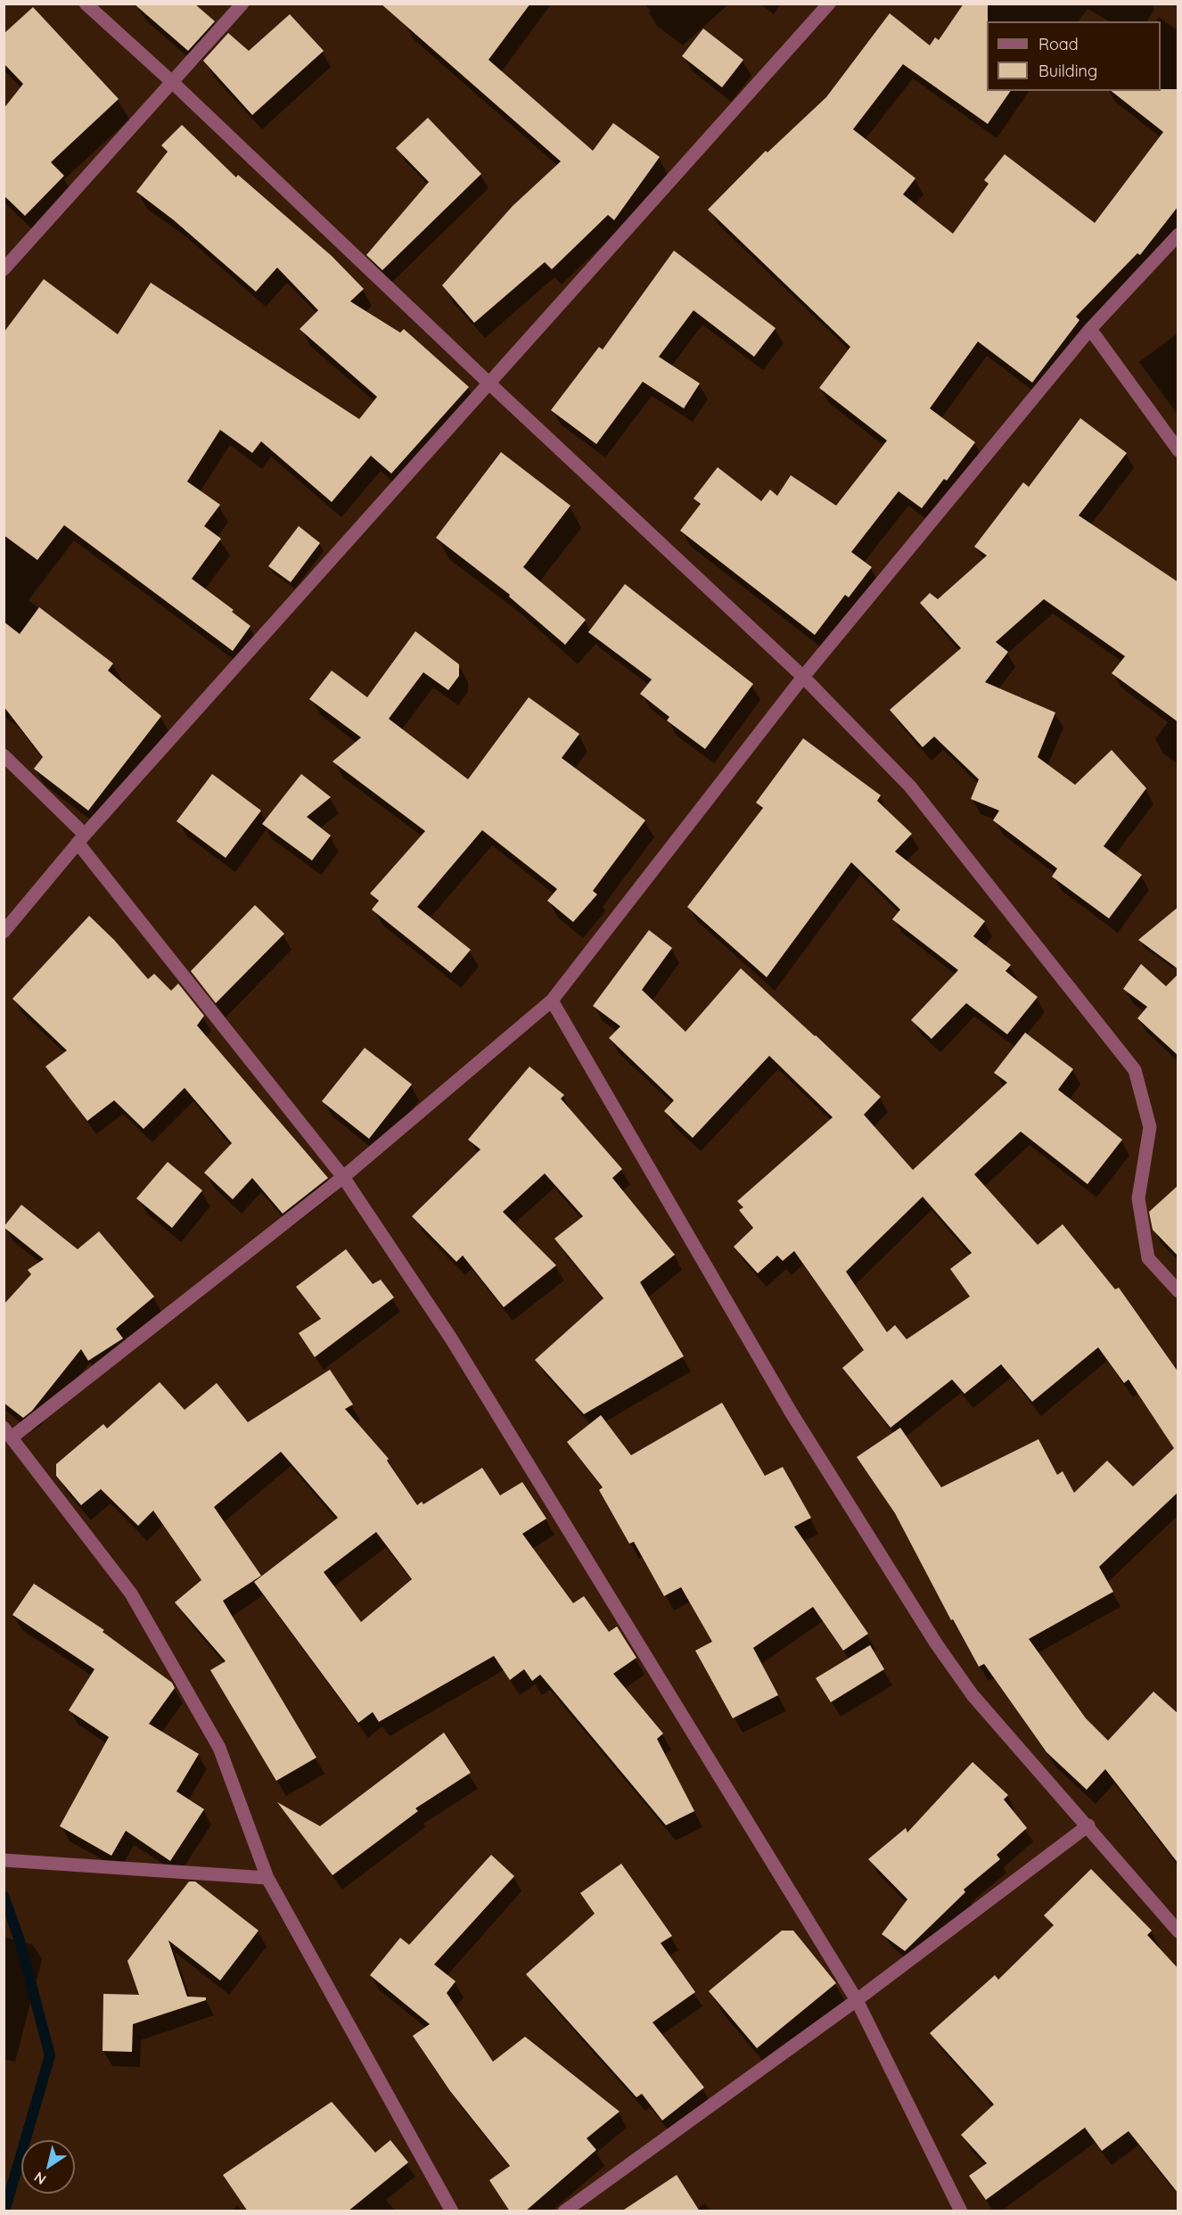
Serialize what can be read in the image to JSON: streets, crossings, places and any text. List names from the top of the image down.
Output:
{
  "legend": ["Road", "Building"],
  "north": "bottom left"
}
